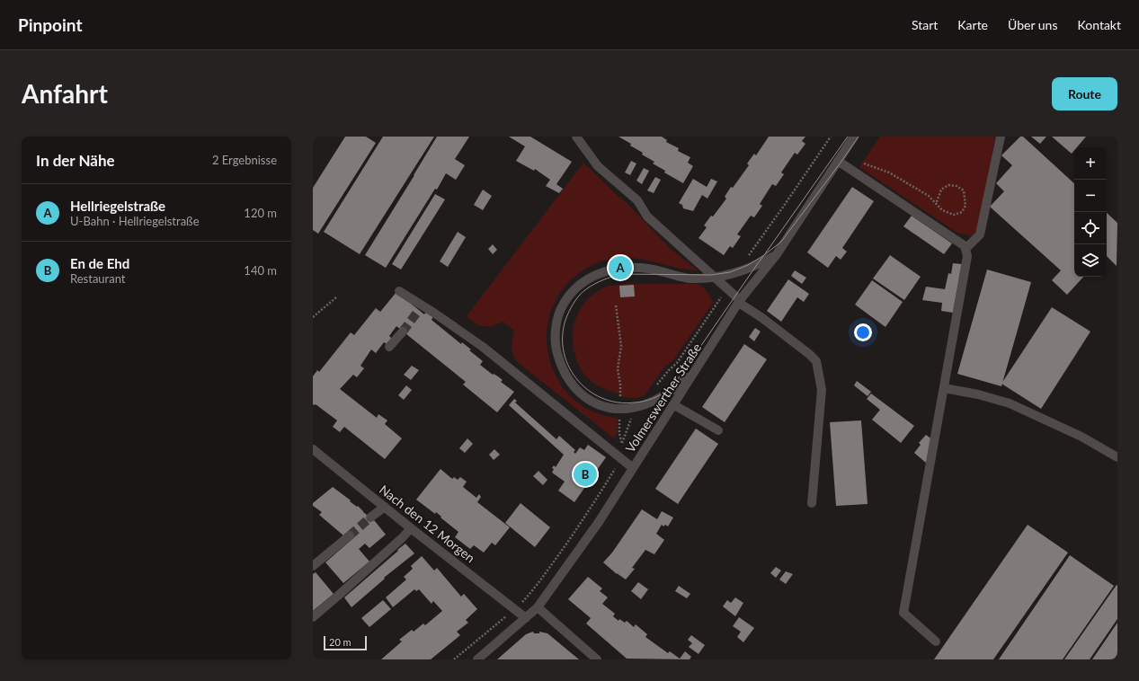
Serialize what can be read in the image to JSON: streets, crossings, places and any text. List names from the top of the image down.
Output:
{
  "streets": {
    "street": ["Volmerswerther Straße", "Nach den 12 Morgen"]
  },
  "crossings": [
    ["Volmerswerther Straße", "Nach den 12 Morgen"]
  ],
  "scale_bar": "20 m",
  "page": {
    "header": "Pinpoint",
    "nav": [
      "Start",
      "Karte",
      "Über uns",
      "Kontakt"
    ],
    "buttons": "Route",
    "title": "Anfahrt",
    "heading": ["In der Nähe", "2 Ergebnisse"],
    "map_buttons": ["+", "−"],
    "list": [
      {
        "mark": "A",
        "name": "Hellriegelstraße",
        "note": "U-Bahn · Hellriegelstraße",
        "value": "120 m"
      },
      {
        "mark": "B",
        "name": "En de Ehd",
        "note": "Restaurant",
        "value": "140 m"
      }
    ],
    "pins": ["A", "B"],
    "scale": "20 m"
  }
}
